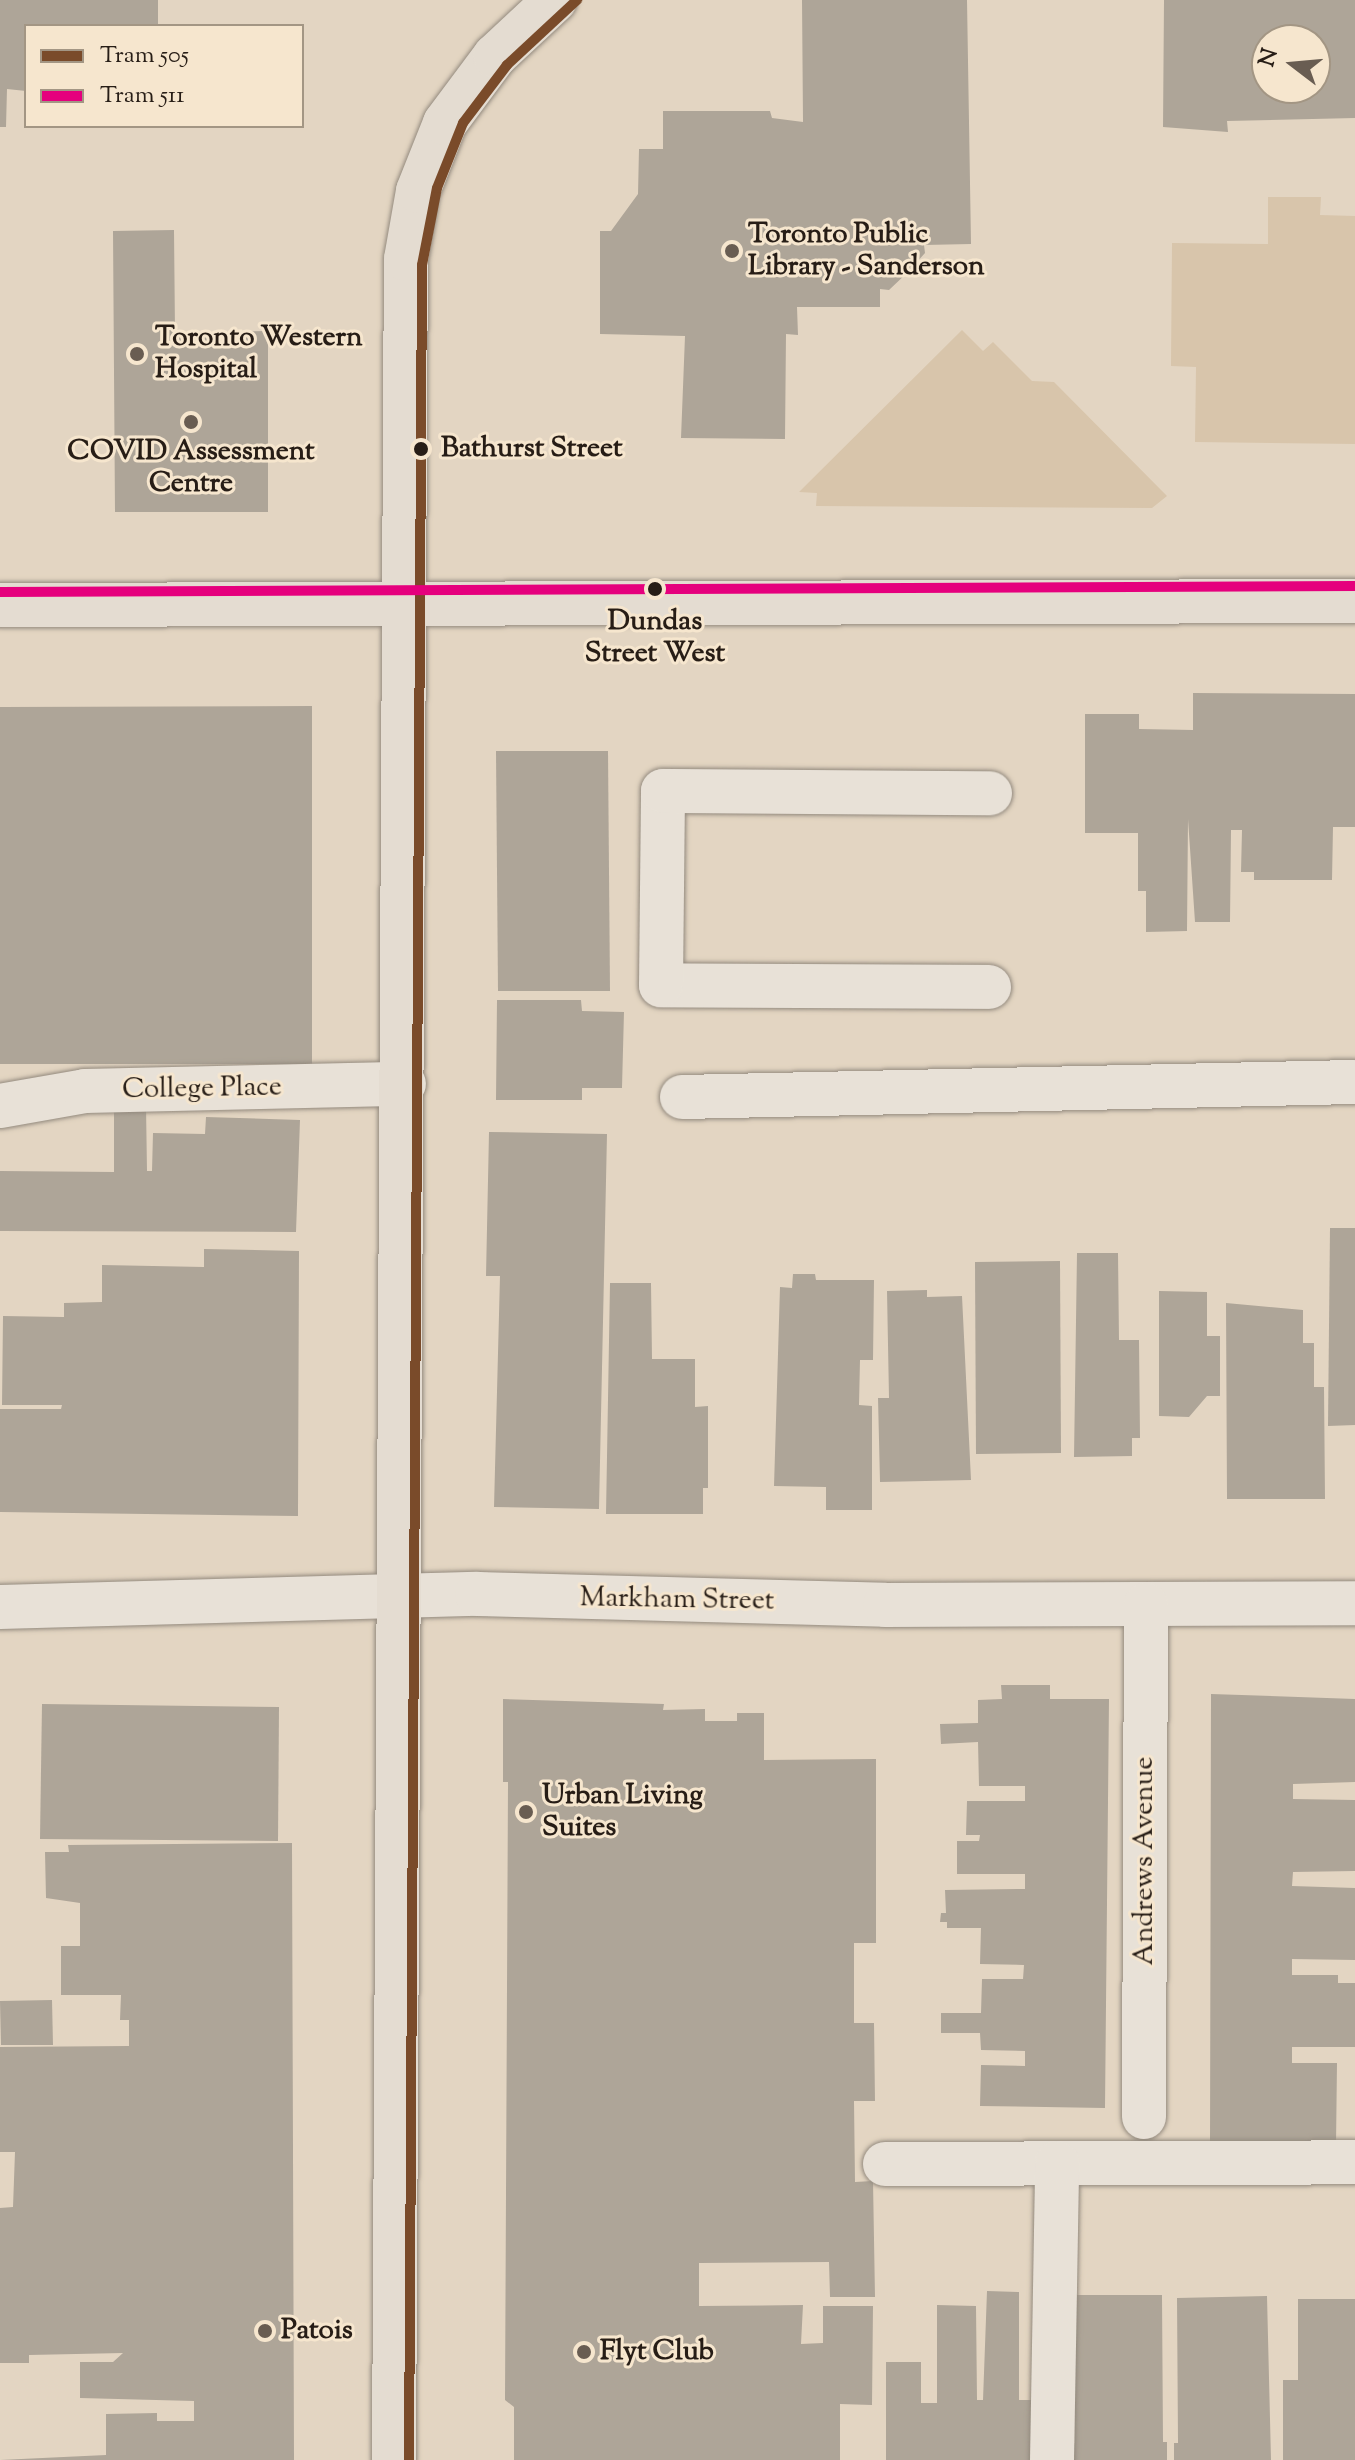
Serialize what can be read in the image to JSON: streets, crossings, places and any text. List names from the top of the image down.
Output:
{
  "streets": {
    "street": ["College Place", "Markham Street", "Andrews Avenue"]
  },
  "crossings": [
    ["Markham Street", "Andrews Avenue"]
  ],
  "places": [
    "Toronto Public Library - Sanderson",
    "Toronto Western Hospital",
    "COVID Assessment Centre",
    "Bathurst Street",
    "Dundas Street West",
    "Urban Living Suites",
    "Patois",
    "Flyt Club"
  ],
  "lines": ["tram line 505", "tram line 511"],
  "legend": ["Tram 505", "Tram 511"],
  "north": "left"
}
